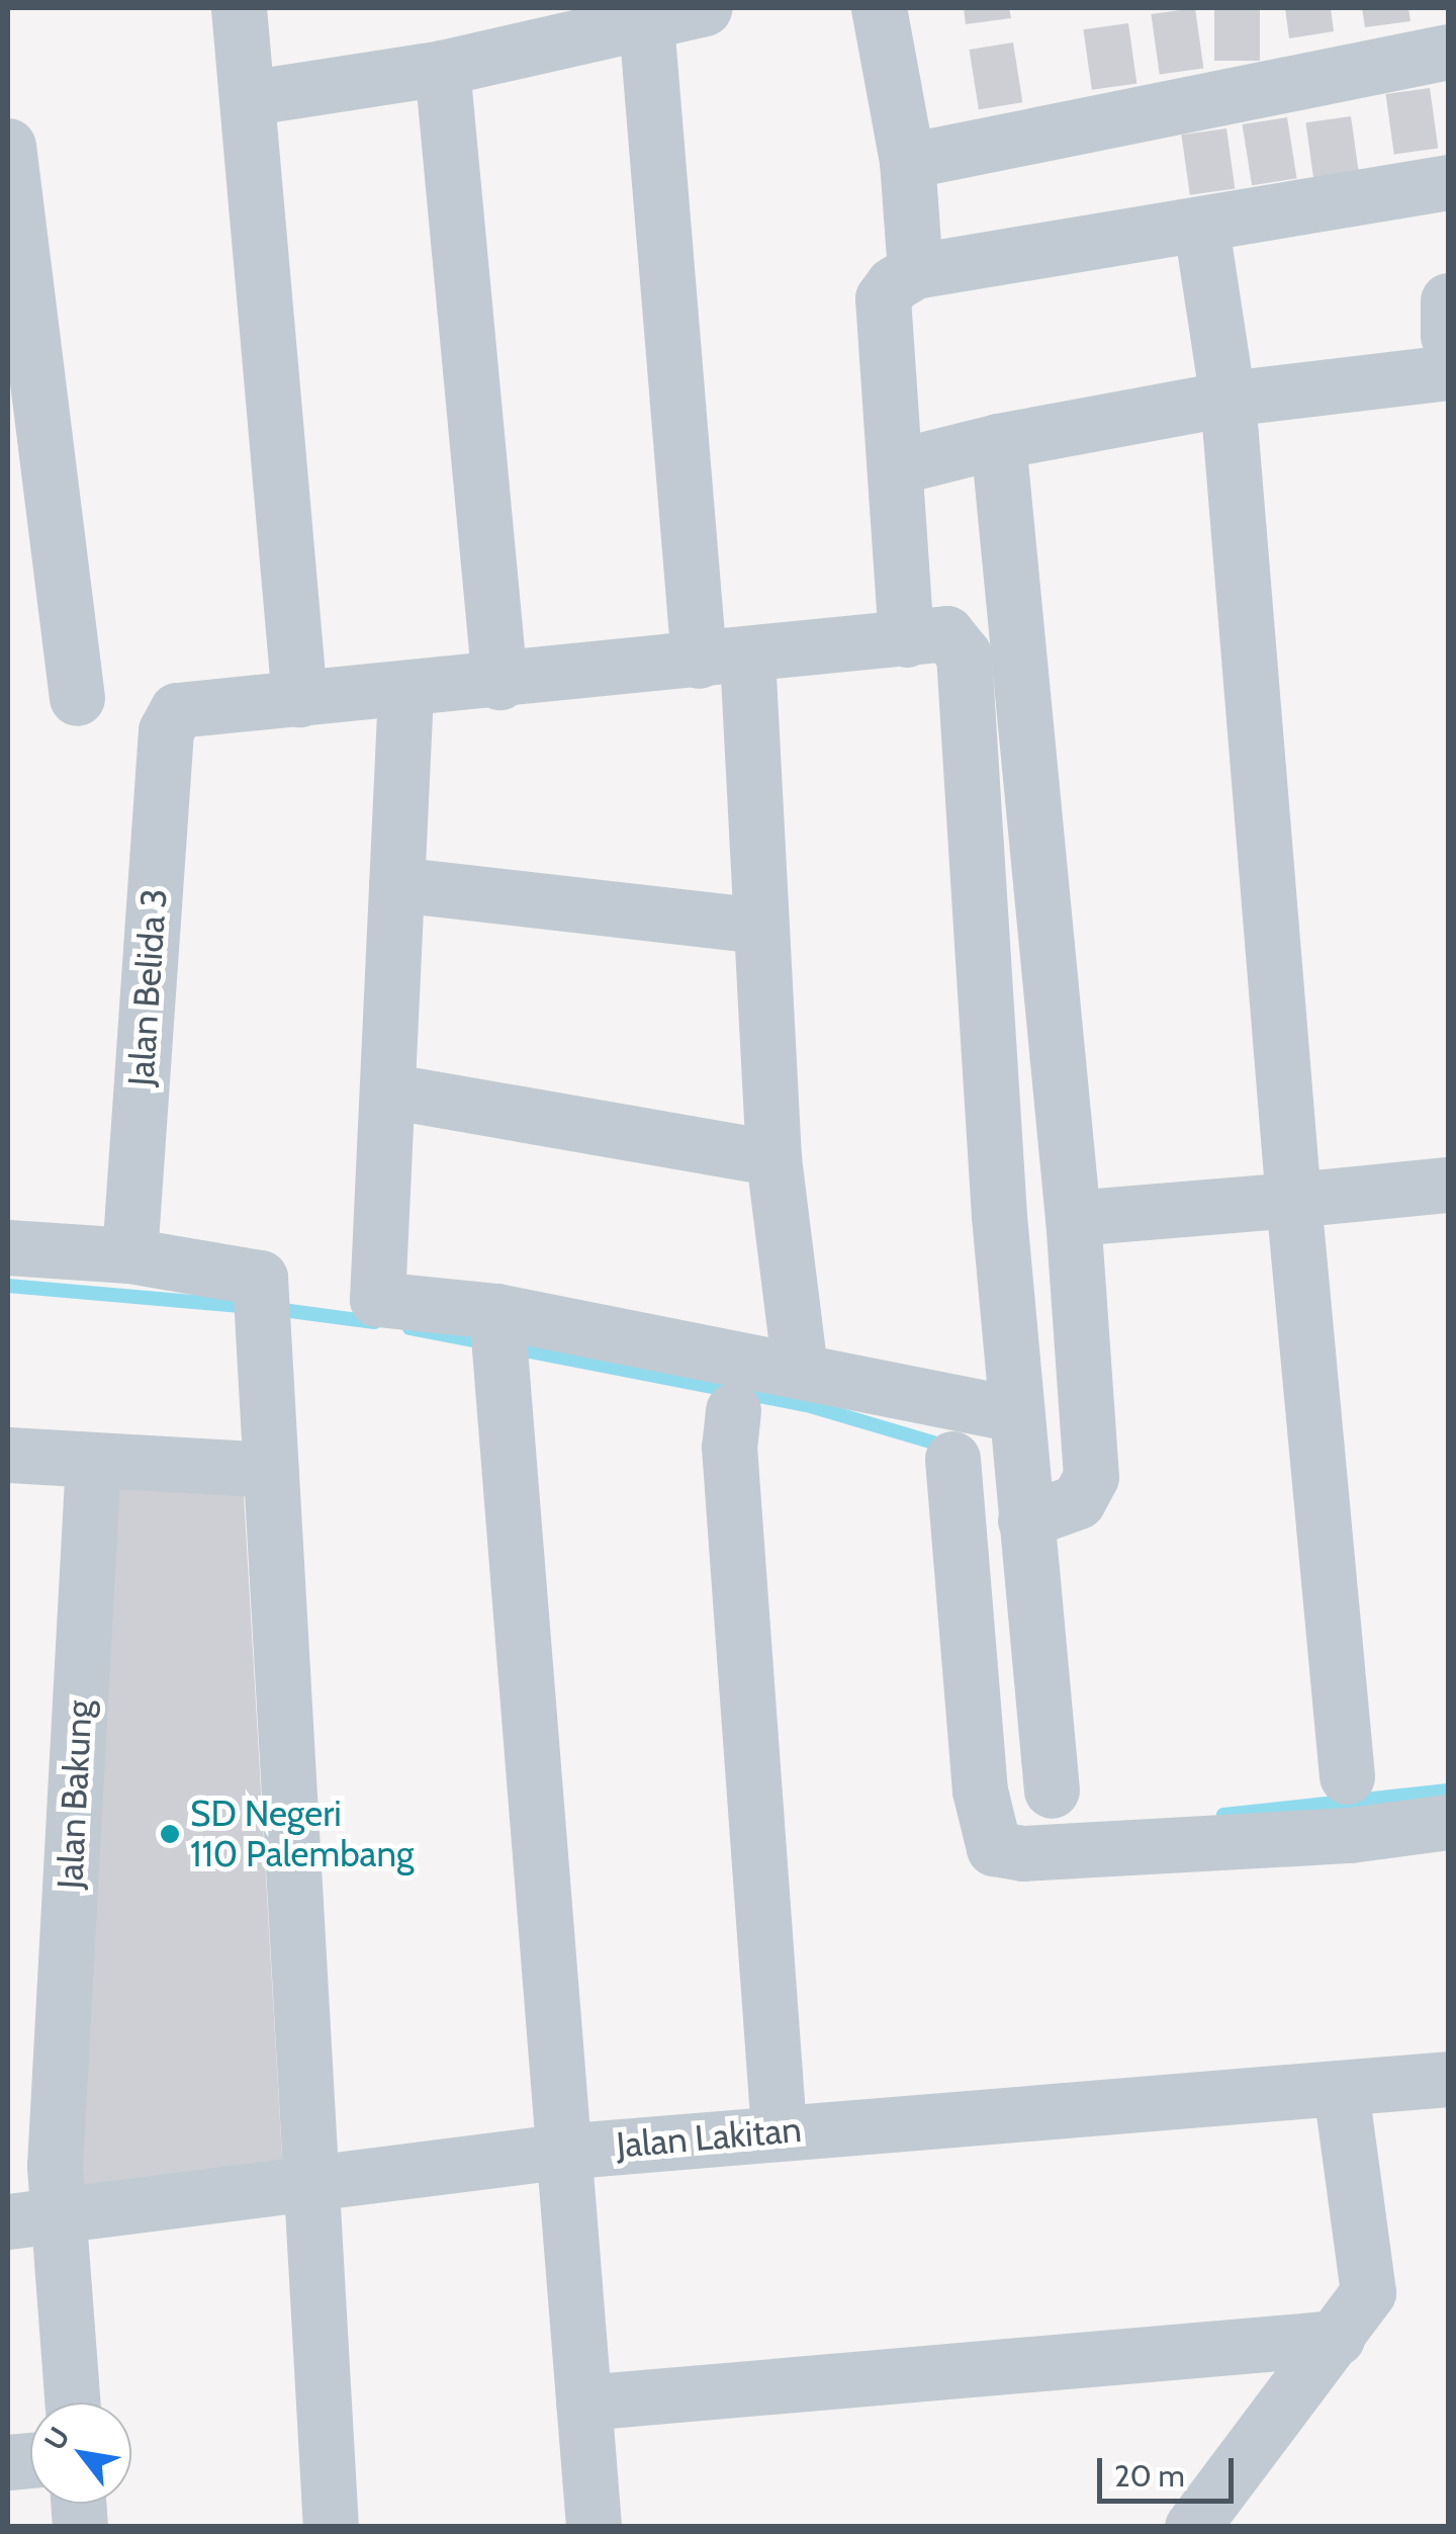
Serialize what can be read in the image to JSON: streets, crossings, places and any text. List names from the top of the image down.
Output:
{
  "streets": {
    "street": ["Jalan Belida 3", "Jalan Bakung", "Jalan Lakitan"]
  },
  "crossings": [
    ["Jalan Bakung", "Jalan Lakitan"]
  ],
  "places": ["SD Negeri 110 Palembang"],
  "scale_bar": "20 m",
  "north": "top left"
}
